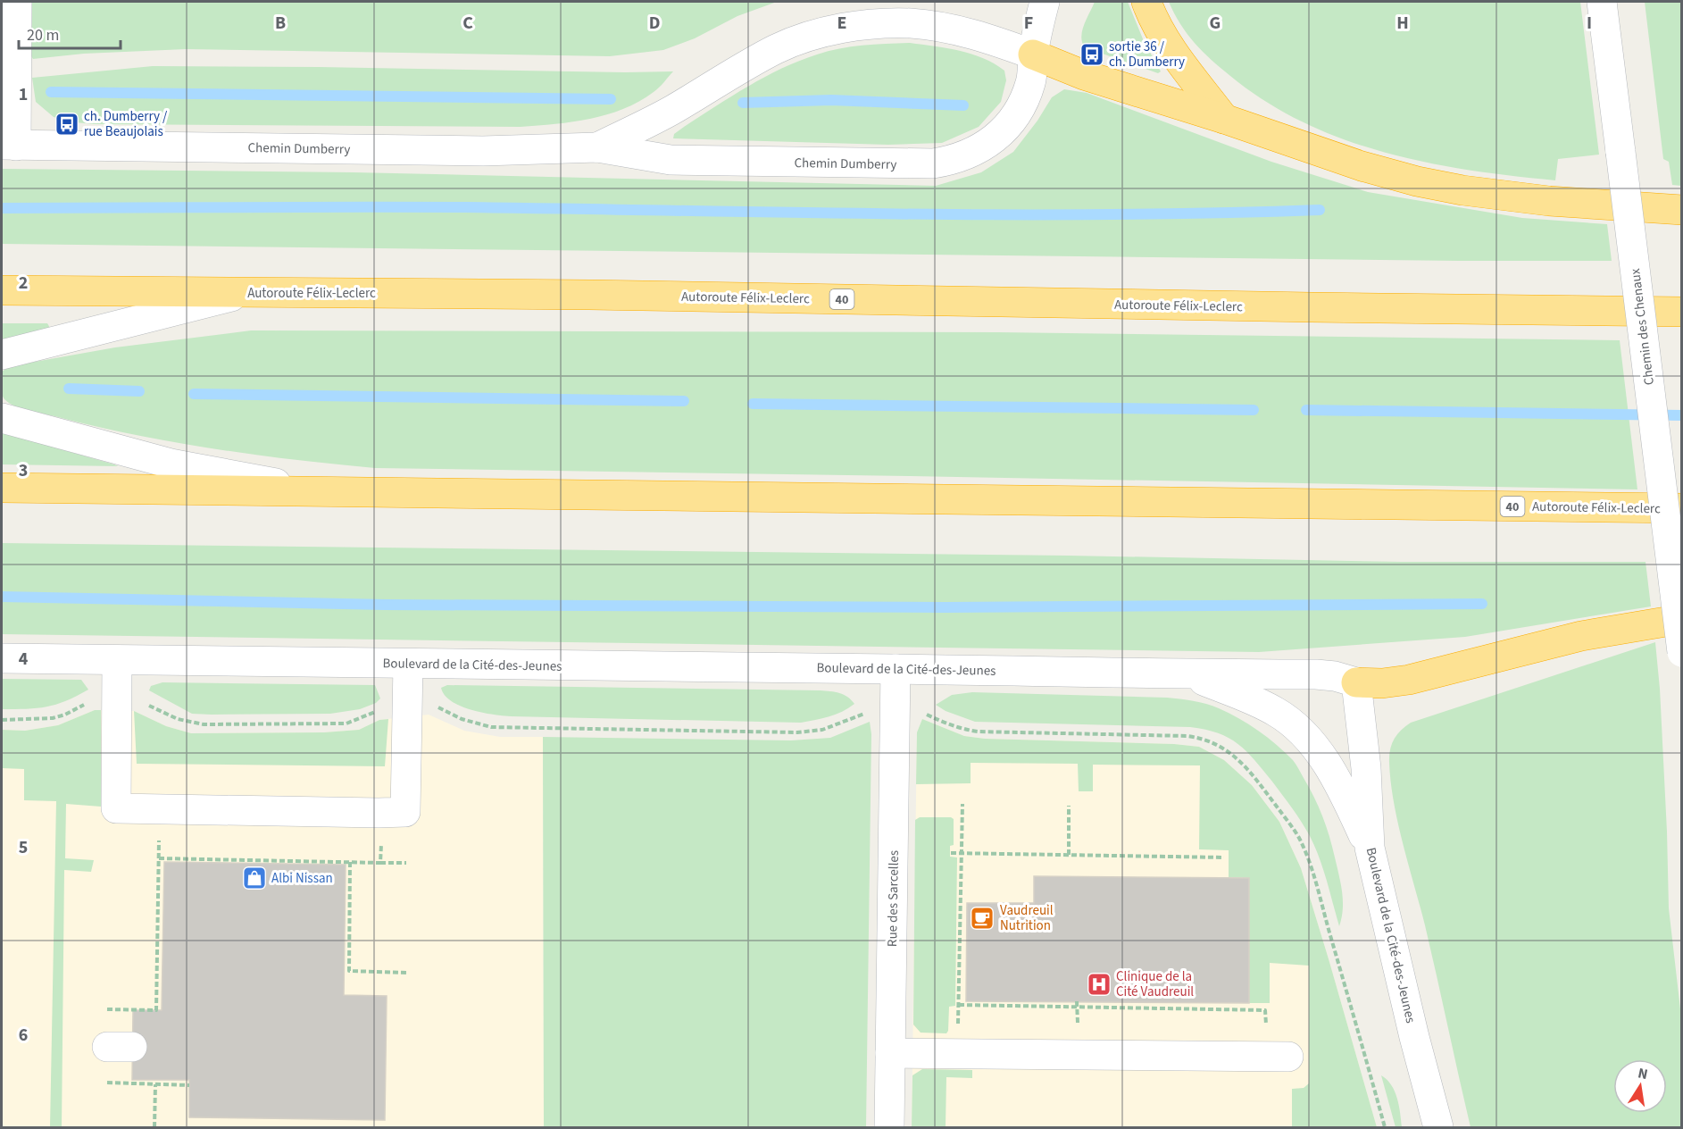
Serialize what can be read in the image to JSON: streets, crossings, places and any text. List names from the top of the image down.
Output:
{
  "streets": {
    "highway": ["Autoroute Félix-Leclerc", "40"],
    "street": [
      "Chemin Dumberry",
      "Chemin des Chenaux",
      "Boulevard de la Cité-des-Jeunes",
      "Rue des Sarcelles"
    ]
  },
  "crossings": [
    ["Boulevard de la Cité-des-Jeunes", "Rue des Sarcelles"]
  ],
  "places": {
    "bus stop": ["sortie 36 / ch. Dumberry", "ch. Dumberry / rue Beaujolais"],
    "shop": ["Albi Nissan"],
    "cafe": ["Vaudreuil Nutrition"],
    "hospital": ["Clinique de la Cité Vaudreuil"]
  },
  "scale_bar": "20 m",
  "north": "top",
  "grid": {
    "columns": [
      "B",
      "C",
      "D",
      "E",
      "F",
      "G",
      "H",
      "I"
    ],
    "rows": [
      "1",
      "2",
      "3",
      "4",
      "5",
      "6"
    ]
  }
}
